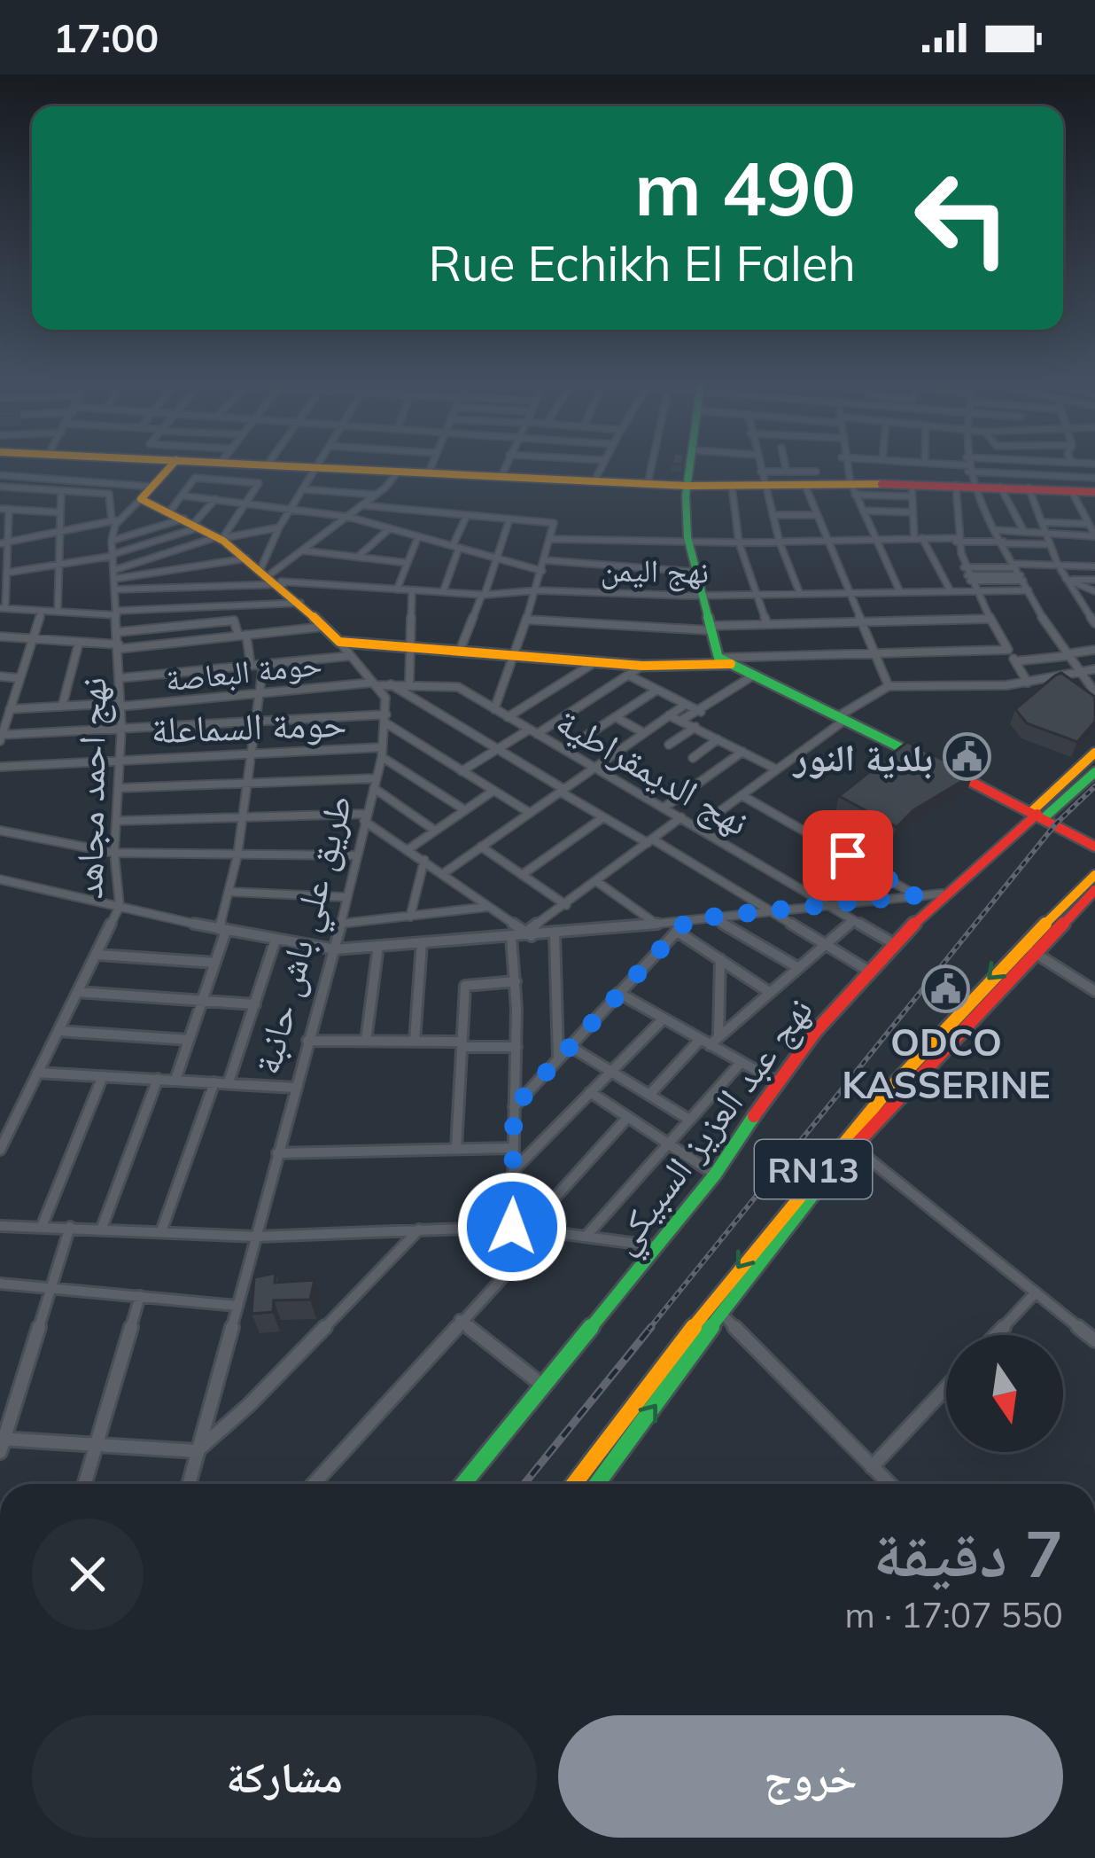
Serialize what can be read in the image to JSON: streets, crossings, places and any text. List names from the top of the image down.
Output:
{
  "streets": {
    "street": [
      "نهج اليمن",
      "حومة البعاصة",
      "حومة السماعلة",
      "نهج الديمقراطية",
      "نهج احمد مجاهد",
      "طريق علي باش حانبة",
      "نهج عبد العزيز السبيكي",
      "RN13"
    ]
  },
  "crossings": [
    ["نهج اليمن", "نهج احمد مجاهد"],
    ["حومة البعاصة", "نهج الديمقراطية"],
    ["حومة البعاصة", "نهج احمد مجاهد"],
    ["حومة السماعلة", "نهج احمد مجاهد"],
    ["حومة السماعلة", "طريق علي باش حانبة"],
    ["نهج الديمقراطية", "نهج عبد العزيز السبيكي"]
  ],
  "places": {
    "public building": ["بلدية النور", "ODCO KASSERINE"]
  },
  "north": "bottom",
  "page": {
    "status": "17:00",
    "turn": ["490 m", "Rue Echikh El Faleh"],
    "heading": ["7 دقيقة", "550 m · 17:07"],
    "buttons": ["خروج", "مشاركة"]
  }
}
